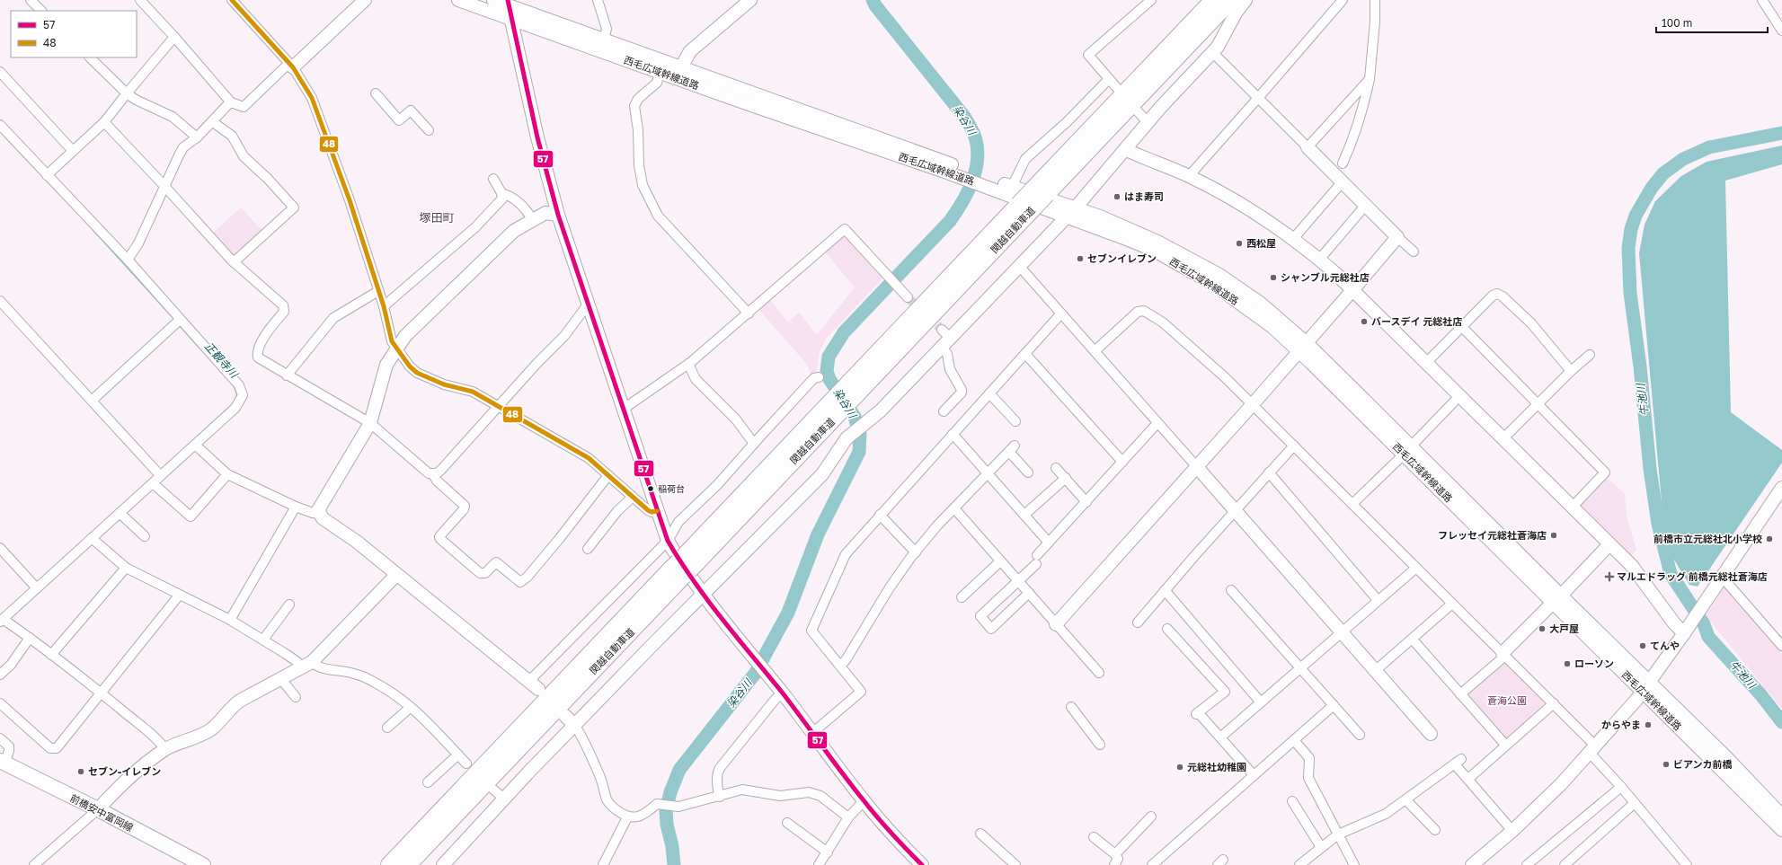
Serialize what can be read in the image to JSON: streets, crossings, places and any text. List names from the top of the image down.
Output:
{
  "streets": {
    "highway": ["関越自動車道"],
    "main road": ["前橋安中富岡線"],
    "street": ["西毛広域幹線道路"]
  },
  "districts": ["塚田町"],
  "water": ["染谷川", "正観寺川", "牛池川"],
  "parks": ["蒼海公園"],
  "places": {
    "other": [
      "はま寿司",
      "西松屋",
      "セブンイレブン",
      "シャンブル元総社店",
      "バースデイ 元総社店",
      "稲荷台",
      "フレッセイ元総社蒼海店",
      "前橋市立元総社北小学校",
      "大戸屋",
      "てんや",
      "ローソン",
      "からやま",
      "ビアンカ前橋",
      "元総社幼稚園",
      "セブン-イレブン"
    ],
    "health": ["マルエドラッグ 前橋元総社蒼海店"]
  },
  "lines": ["transit line 57", "transit line 48"],
  "legend": ["57", "48"],
  "scale_bar": "100 m"
}
